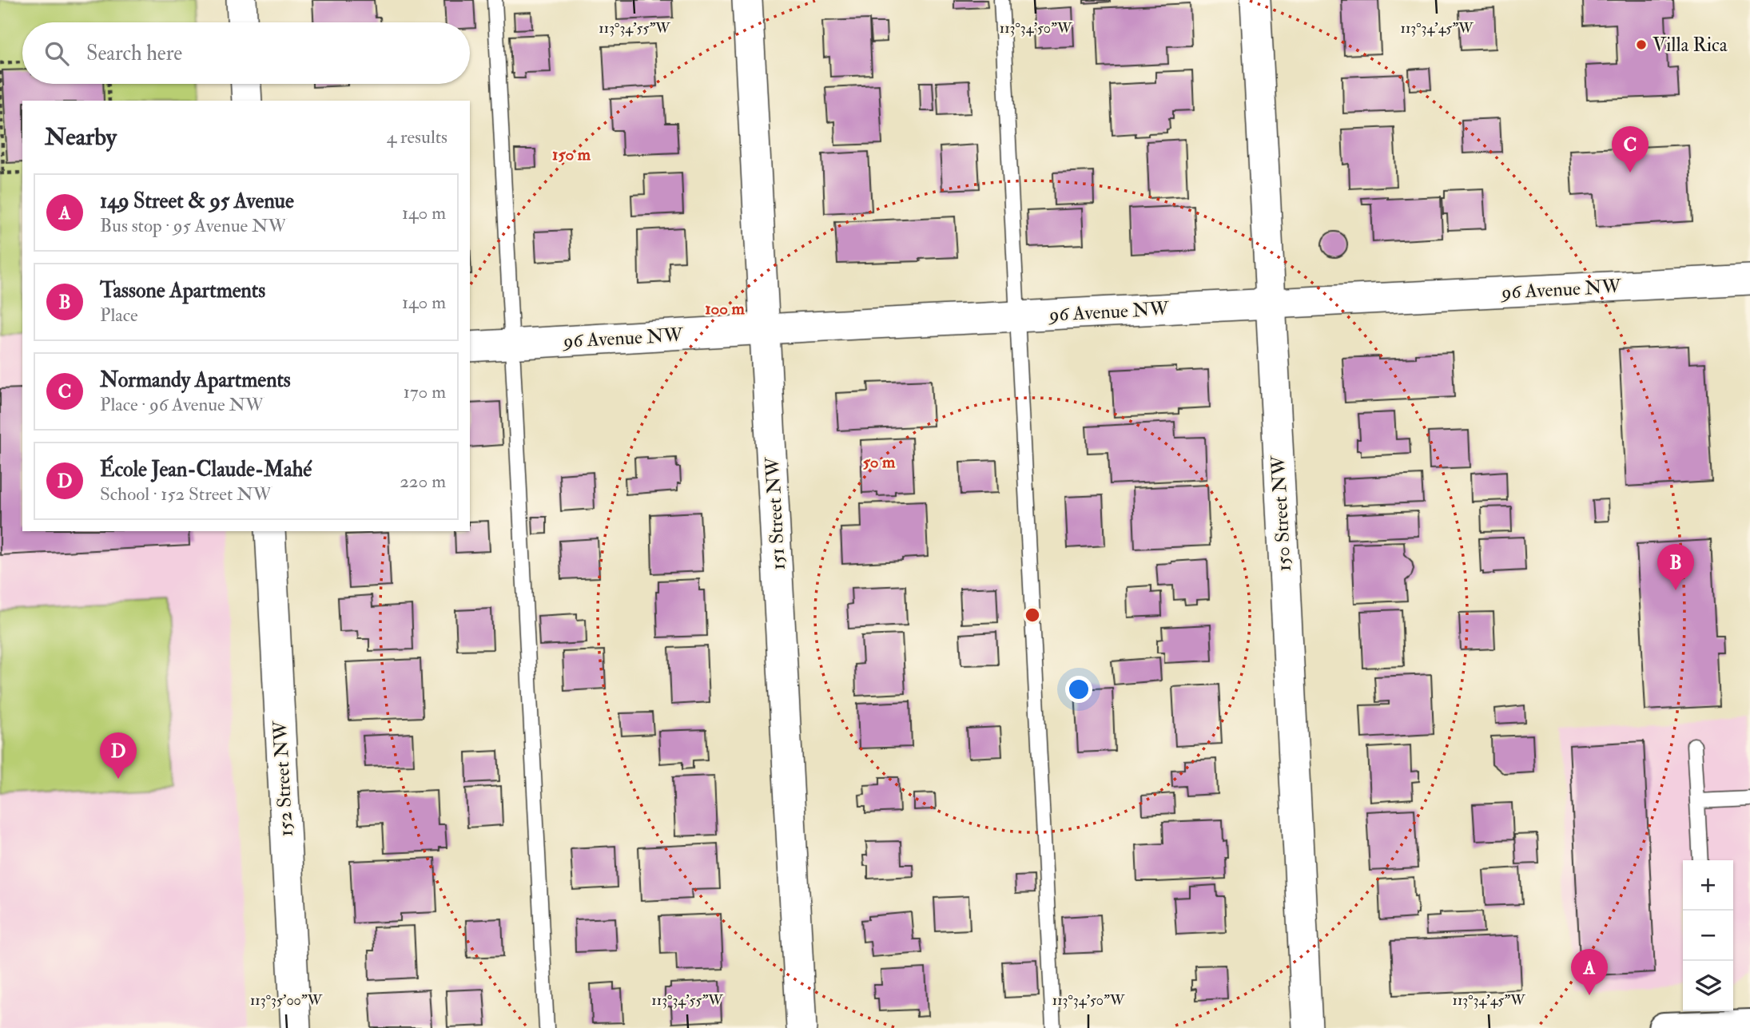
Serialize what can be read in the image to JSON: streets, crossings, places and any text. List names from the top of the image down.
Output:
{
  "streets": {
    "street": [
      "96 Avenue NW",
      "151 Street NW",
      "150 Street NW",
      "152 Street NW"
    ]
  },
  "crossings": [
    ["96 Avenue NW", "151 Street NW"],
    ["96 Avenue NW", "150 Street NW"]
  ],
  "places": ["Villa Rica"],
  "page": {
    "search": "Search here",
    "heading": ["Nearby", "4 results"],
    "pins": [
      "C",
      "B",
      "D",
      "A"
    ],
    "list": [
      {
        "mark": "A",
        "name": "149 Street & 95 Avenue",
        "note": "Bus stop · 95 Avenue NW",
        "value": "140 m"
      },
      {
        "mark": "B",
        "name": "Tassone Apartments",
        "note": "Place",
        "value": "140 m"
      },
      {
        "mark": "C",
        "name": "Normandy Apartments",
        "note": "Place · 96 Avenue NW",
        "value": "170 m"
      },
      {
        "mark": "D",
        "name": "École Jean-Claude-Mahé",
        "note": "School · 152 Street NW",
        "value": "220 m"
      }
    ],
    "map_buttons": ["+", "−"]
  },
  "coordinates": [
    "113°34'55\"W",
    "113°34'50\"W",
    "113°34'45\"W",
    "113°35'00\"W"
  ],
  "rings": ["150 m", "100 m", "50 m"]
}
